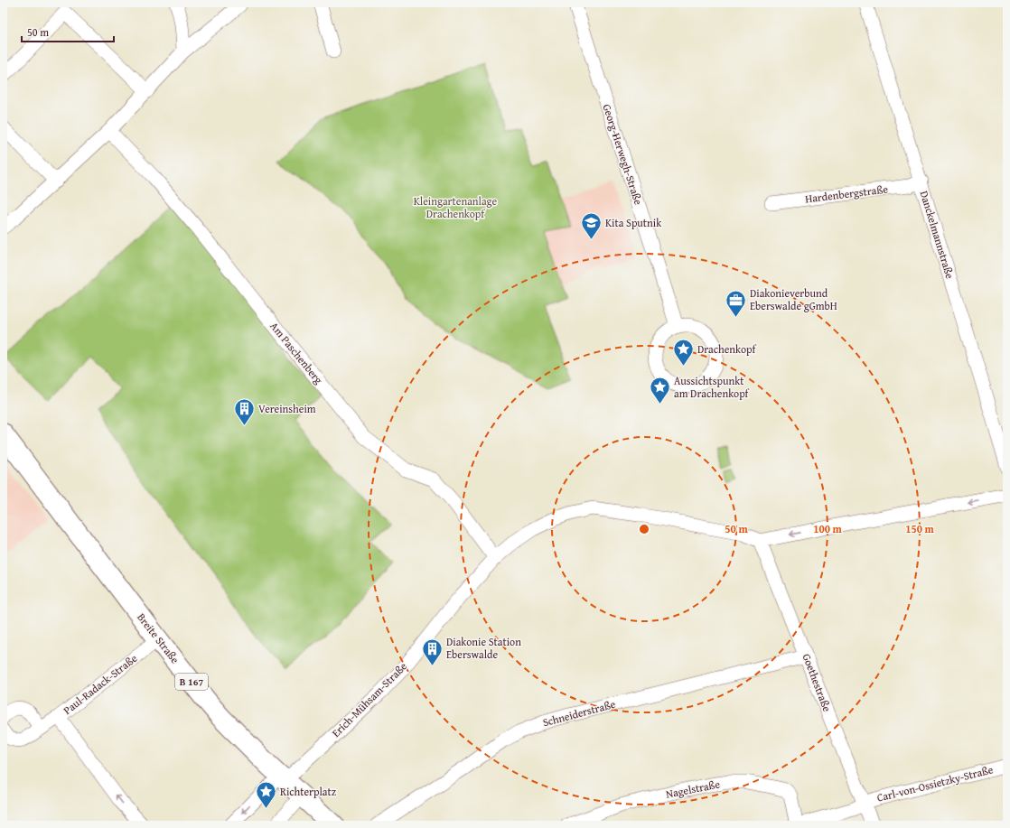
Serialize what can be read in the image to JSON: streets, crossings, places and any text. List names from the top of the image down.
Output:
{
  "streets": {
    "main road": ["Breite Straße", "B 167"],
    "street": [
      "Georg-Herwegh-Straße",
      "Hardenbergstraße",
      "Danckelmannstraße",
      "Am Paschenberg",
      "Goethestraße",
      "Paul-Radack-Straße",
      "Erich-Mühsam-Straße",
      "Schneiderstraße",
      "Carl-von-Ossietzky-Straße",
      "Nagelstraße"
    ]
  },
  "crossings": [
    ["Hardenbergstraße", "Danckelmannstraße"],
    ["Am Paschenberg", "Erich-Mühsam-Straße"],
    ["Breite Straße", "Paul-Radack-Straße"],
    ["Breite Straße", "Erich-Mühsam-Straße"],
    ["Goethestraße", "Erich-Mühsam-Straße"],
    ["Goethestraße", "Schneiderstraße"],
    ["Goethestraße", "Carl-von-Ossietzky-Straße"],
    ["Carl-von-Ossietzky-Straße", "Nagelstraße"]
  ],
  "parks": ["Kleingartenanlage Drachenkopf"],
  "places": {
    "school or university": ["Kita Sputnik"],
    "office": ["Diakonieverbund Eberswalde gGmbH"],
    "place": ["Drachenkopf", "Aussichtspunkt am Drachenkopf", "Richterplatz"],
    "building": ["Vereinsheim", "Diakonie Station Eberswalde"]
  },
  "scale_bar": "50 m",
  "rings": ["50 m", "100 m", "150 m"]
}
